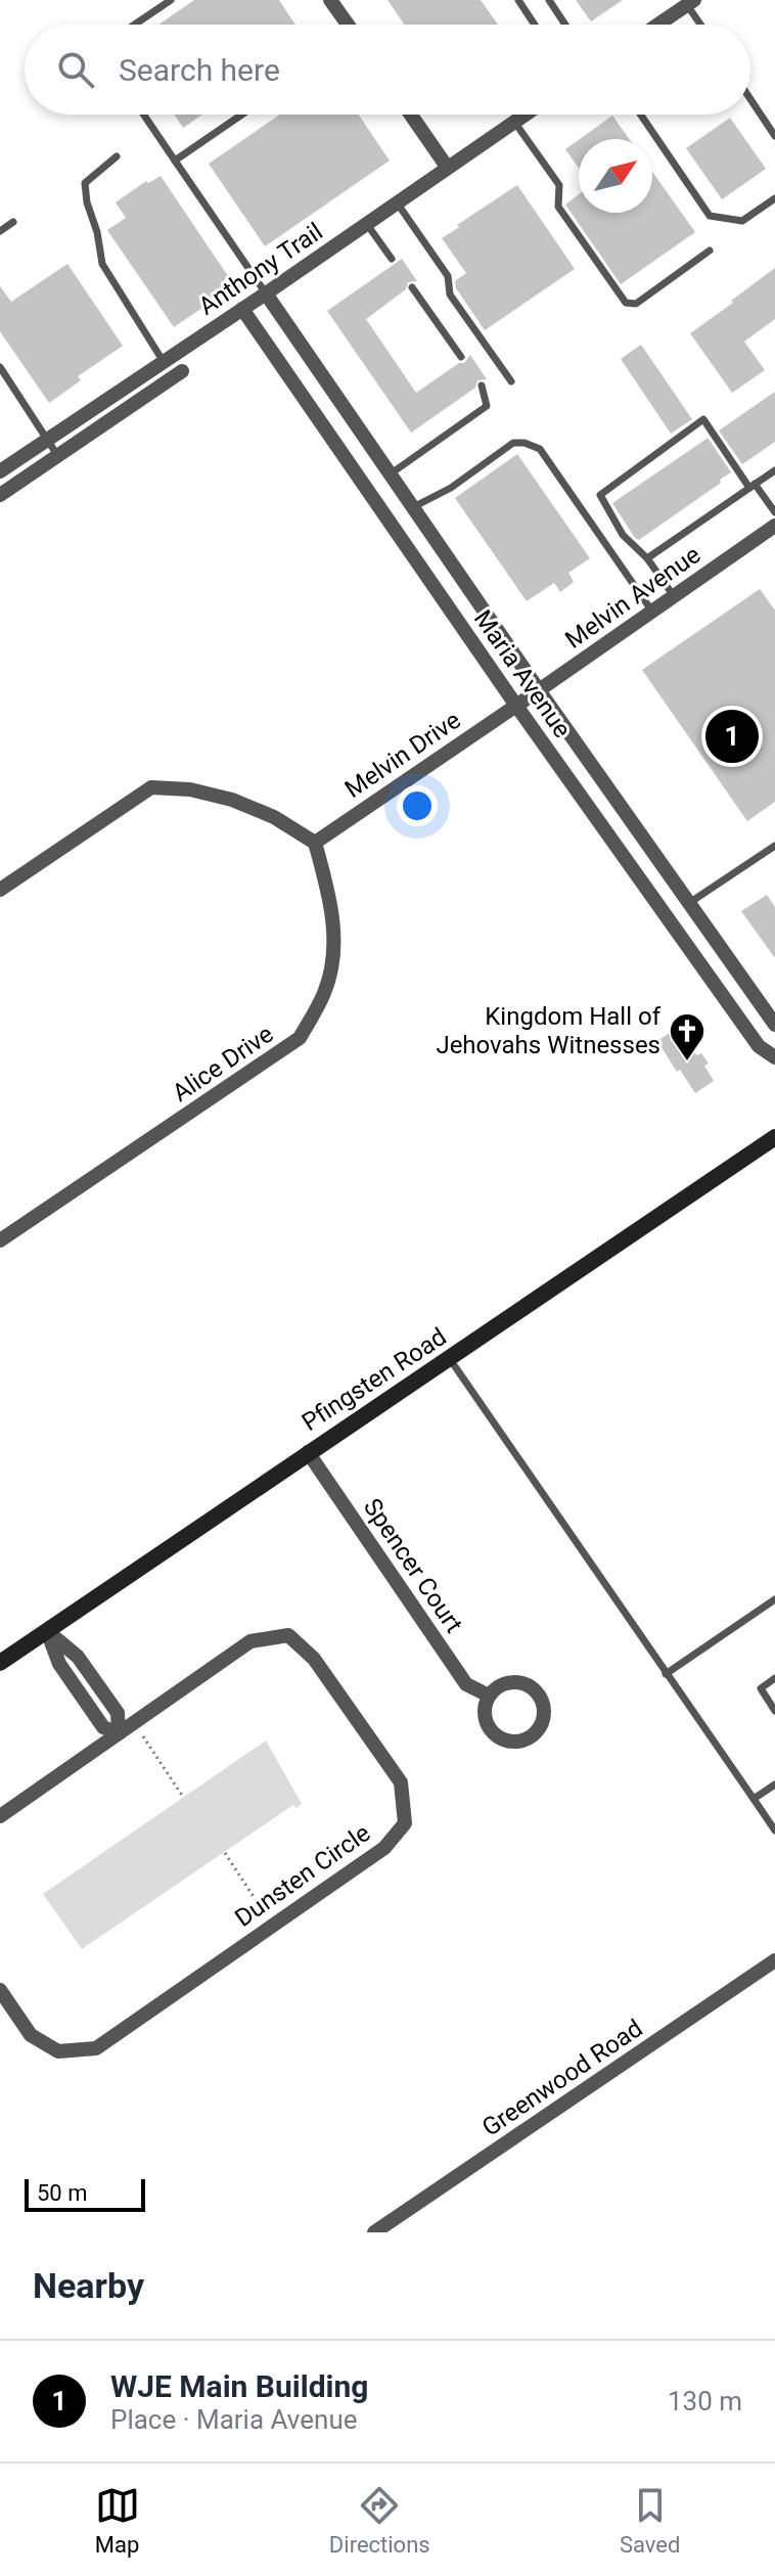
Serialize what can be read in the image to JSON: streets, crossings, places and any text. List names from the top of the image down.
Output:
{
  "streets": {
    "main road": ["Pfingsten Road"],
    "street": [
      "Anthony Trail",
      "Melvin Avenue",
      "Maria Avenue",
      "Melvin Drive",
      "Alice Drive",
      "Spencer Court",
      "Dunsten Circle",
      "Greenwood Road"
    ]
  },
  "crossings": [
    ["Anthony Trail", "Maria Avenue"],
    ["Melvin Avenue", "Maria Avenue"],
    ["Melvin Avenue", "Melvin Drive"],
    ["Maria Avenue", "Melvin Drive"],
    ["Melvin Drive", "Alice Drive"],
    ["Pfingsten Road", "Spencer Court"]
  ],
  "places": {
    "church": ["Kingdom Hall of Jehovahs Witnesses"]
  },
  "scale_bar": "50 m",
  "north": "top right",
  "page": {
    "search": "Search here",
    "pins": "1",
    "scale": "50 m",
    "heading": "Nearby",
    "list": [
      {
        "mark": "1",
        "name": "WJE Main Building",
        "note": "Place · Maria Avenue",
        "value": "130 m"
      }
    ],
    "nav": ["Map", "Directions", "Saved"]
  }
}
